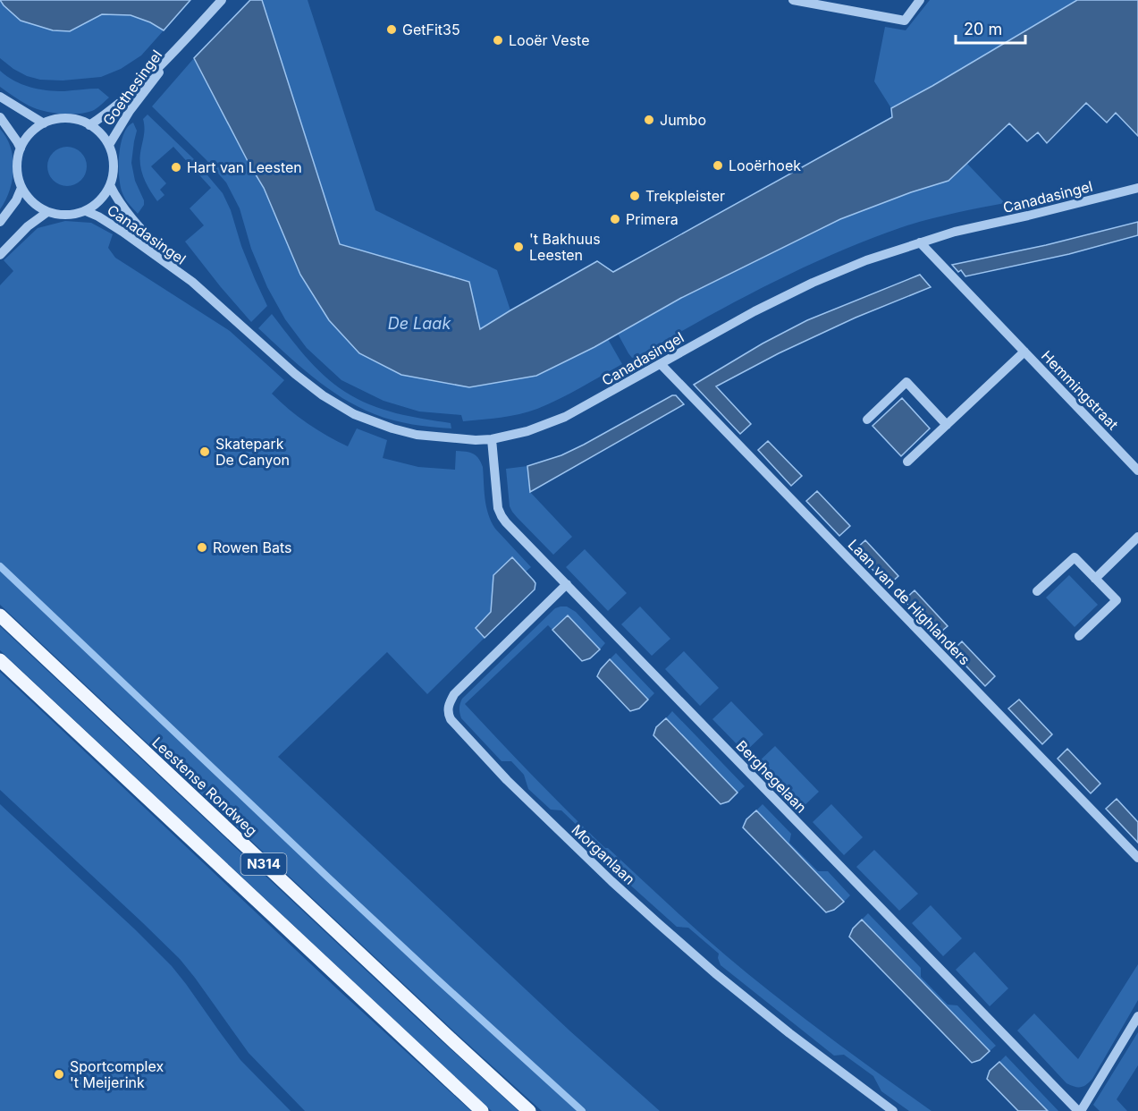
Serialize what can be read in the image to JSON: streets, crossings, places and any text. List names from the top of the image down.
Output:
{
  "streets": {
    "main road": ["Leestense Rondweg", "N314"],
    "street": [
      "Goethesingel",
      "Canadasingel",
      "Hemmingstraat",
      "Laan van de Highlanders",
      "Berghegelaan",
      "Morganlaan"
    ]
  },
  "crossings": [
    ["Goethesingel", "Canadasingel"],
    ["Canadasingel", "Hemmingstraat"],
    ["Canadasingel", "Laan van de Highlanders"],
    ["Canadasingel", "Berghegelaan"],
    ["Berghegelaan", "Morganlaan"]
  ],
  "water": ["De Laak"],
  "places": [
    "GetFit35",
    "Looër Veste",
    "Jumbo",
    "Looërhoek",
    "Hart van Leesten",
    "Trekpleister",
    "Primera",
    "'t Bakhuus Leesten",
    "Skatepark De Canyon",
    "Rowen Bats",
    "Sportcomplex 't Meijerink"
  ],
  "scale_bar": "20 m"
}
